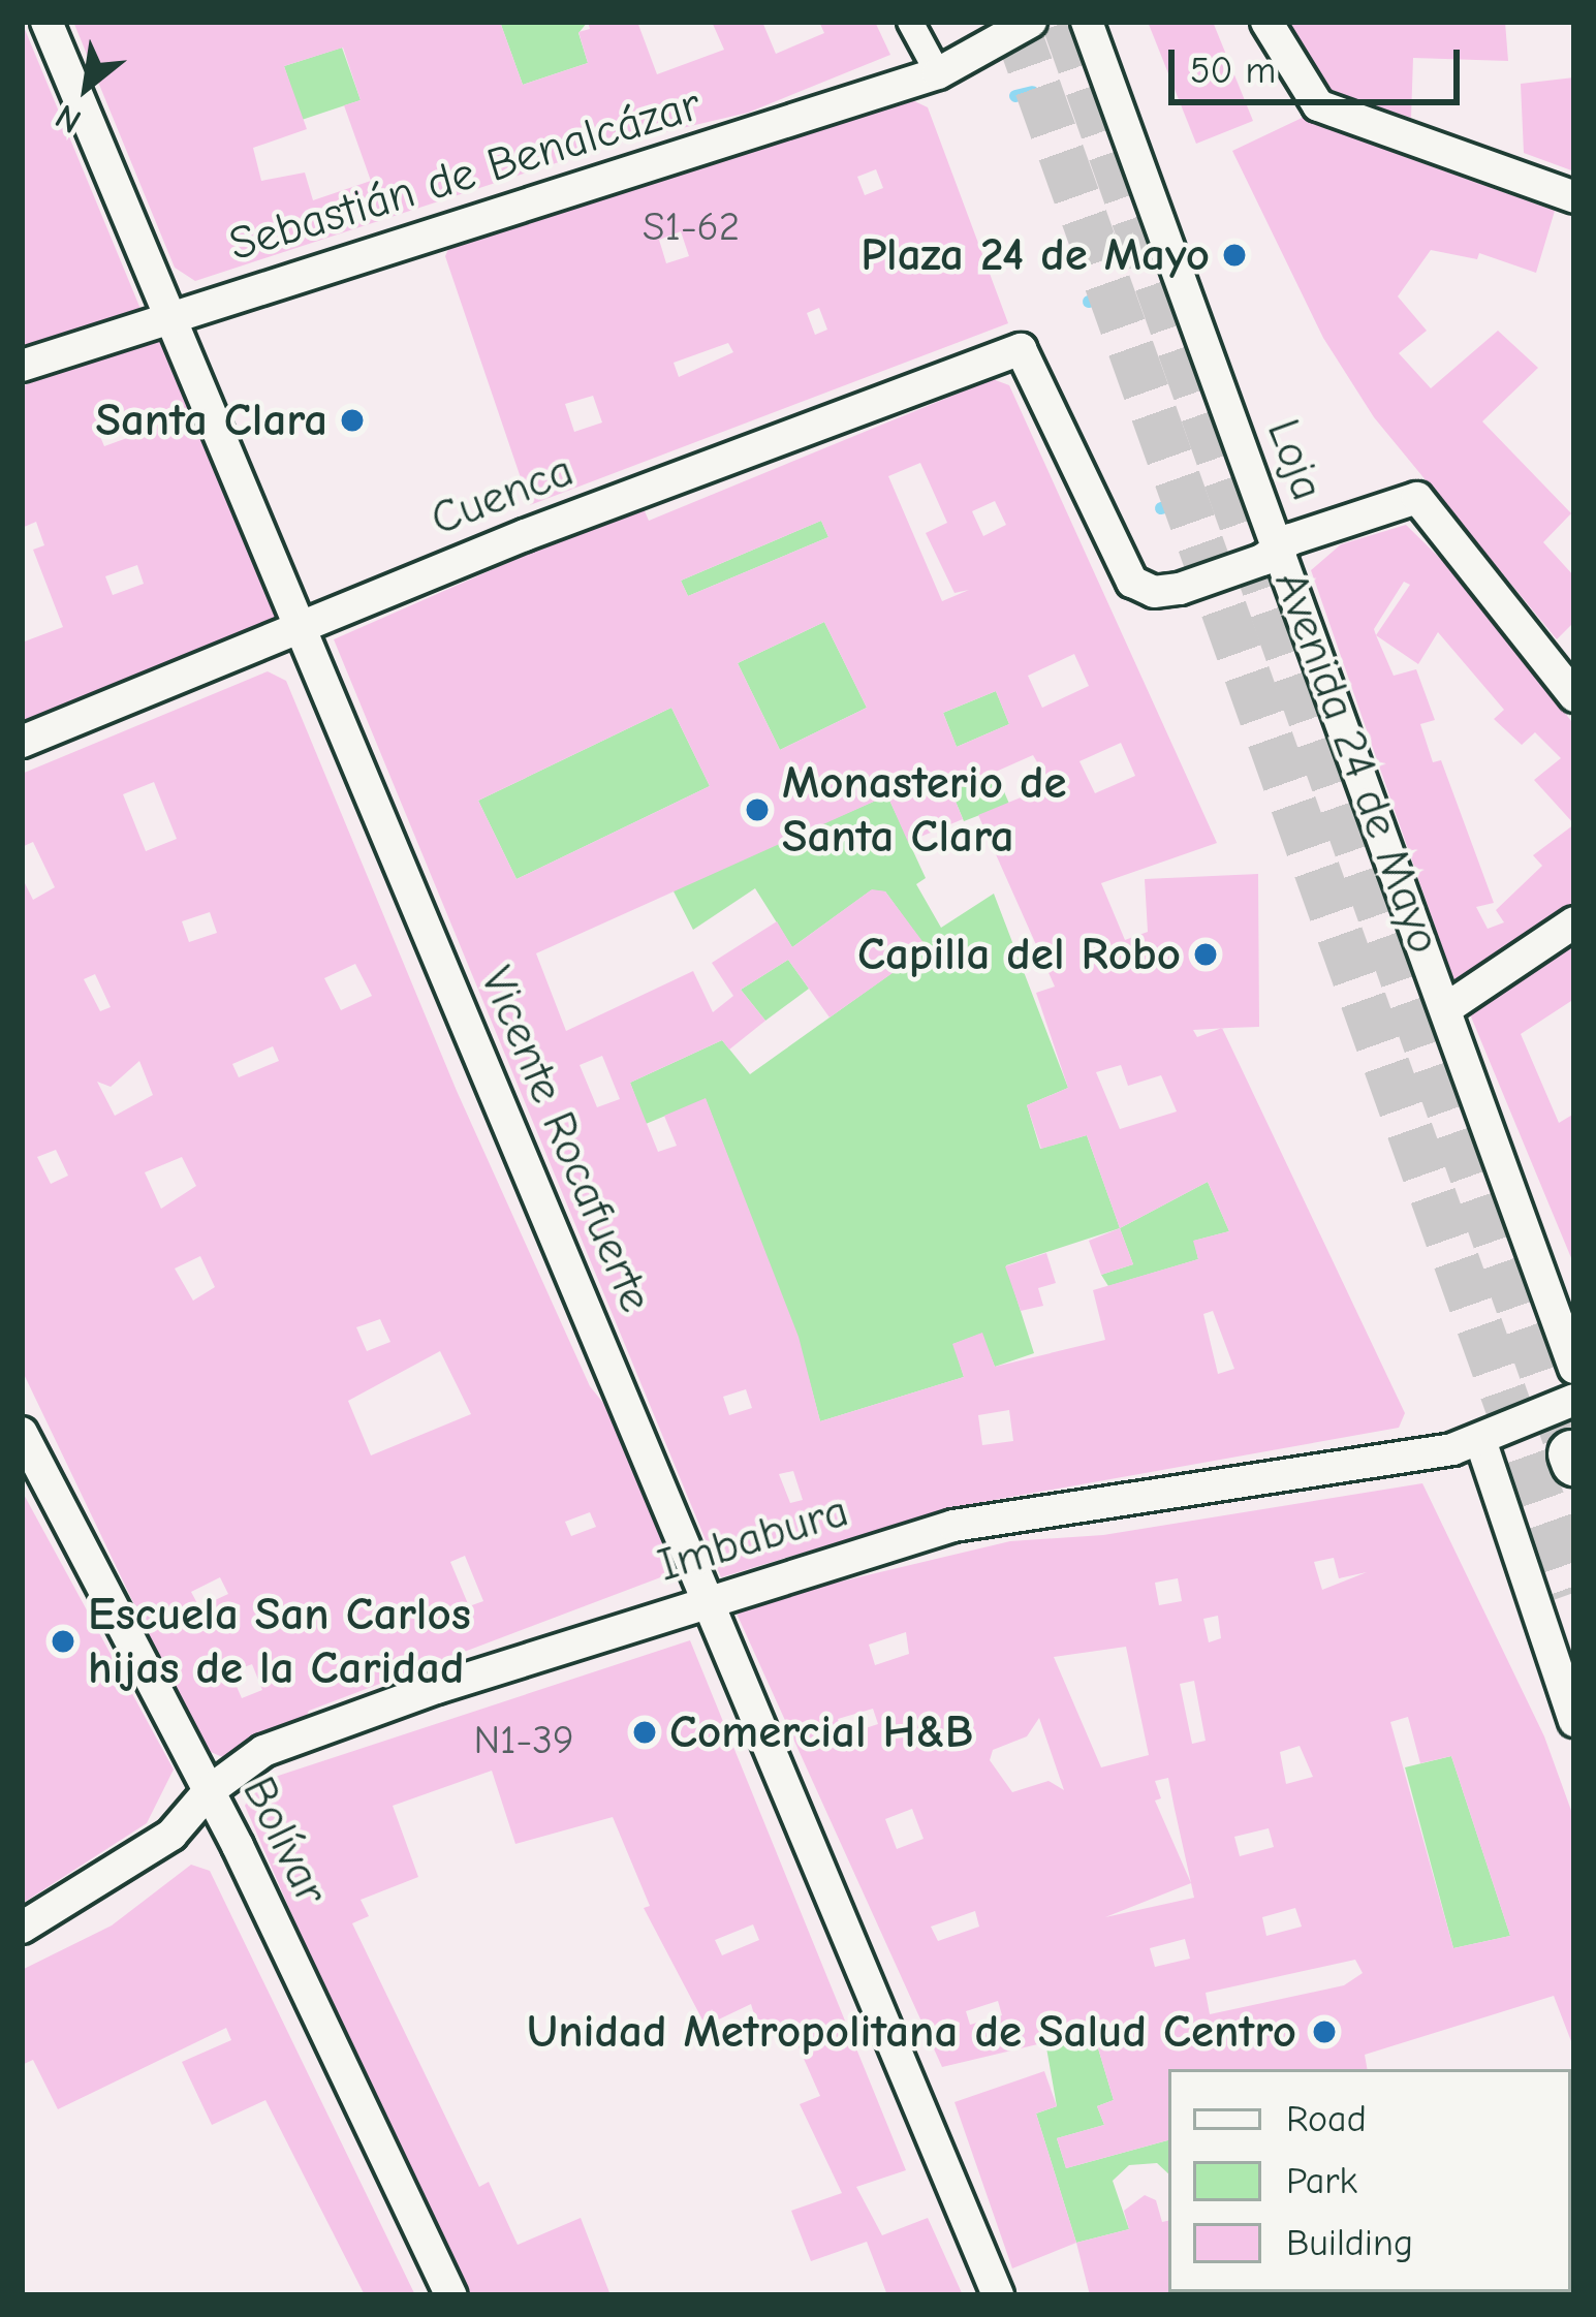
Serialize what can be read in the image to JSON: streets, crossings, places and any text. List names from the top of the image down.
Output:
{
  "streets": {
    "street": [
      "Sebastián de Benalcázar",
      "Loja",
      "Cuenca",
      "Avenida 24 de Mayo",
      "Vicente Rocafuerte",
      "Imbabura",
      "Bolívar"
    ]
  },
  "crossings": [
    ["Sebastián de Benalcázar", "Vicente Rocafuerte"],
    ["Loja", "Avenida 24 de Mayo"],
    ["Cuenca", "Avenida 24 de Mayo"],
    ["Cuenca", "Vicente Rocafuerte"],
    ["Vicente Rocafuerte", "Imbabura"],
    ["Imbabura", "Bolívar"]
  ],
  "places": [
    "Plaza 24 de Mayo",
    "Santa Clara",
    "Monasterio de Santa Clara",
    "Capilla del Robo",
    "Escuela San Carlos hijas de la Caridad",
    "Comercial H&B",
    "Unidad Metropolitana de Salud Centro"
  ],
  "house_numbers": ["S1-62", "N1-39"],
  "legend": ["Road", "Park", "Building"],
  "scale_bar": "50 m",
  "north": "bottom left"
}
